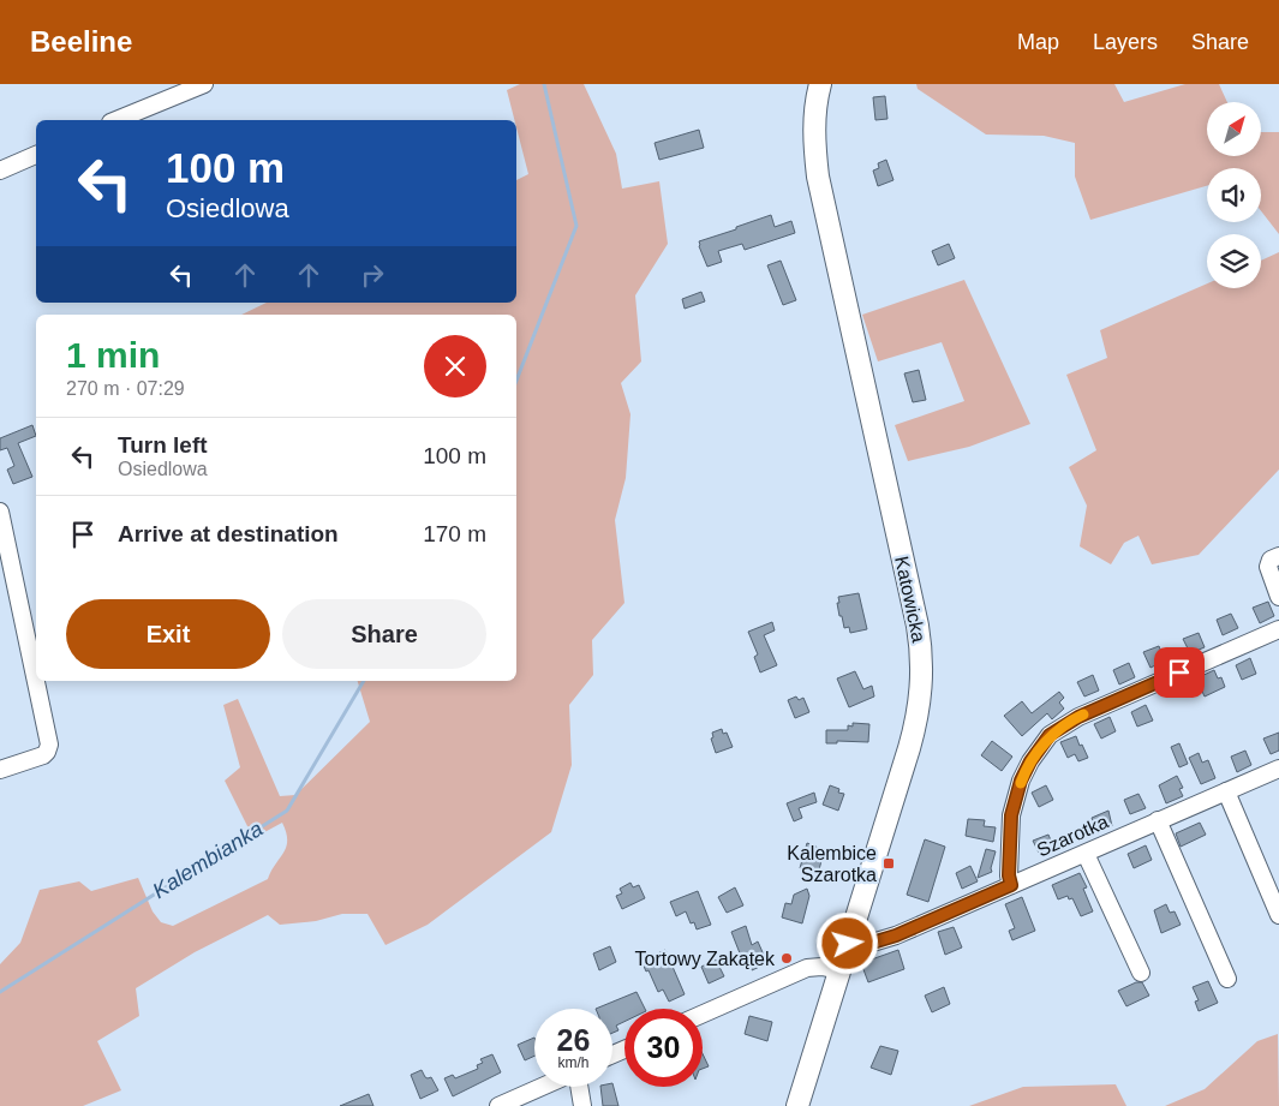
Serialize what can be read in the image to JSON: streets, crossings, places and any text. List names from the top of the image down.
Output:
{
  "streets": {
    "main road": ["Katowicka"],
    "street": ["Szarotka"]
  },
  "crossings": [
    ["Katowicka", "Szarotka"]
  ],
  "water": ["Kalembianka"],
  "places": {
    "transit": ["Kalembice Szarotka"],
    "other": ["Tortowy Zakątek"]
  },
  "north": "top right",
  "page": {
    "header": "Beeline",
    "nav": ["Map", "Layers", "Share"],
    "turn": ["100 m", "Osiedlowa"],
    "heading": ["1 min", "270 m · 07:29"],
    "list": [
      {
        "name": "Turn left",
        "note": "Osiedlowa",
        "value": "100 m"
      },
      {
        "name": "Arrive at destination",
        "value": "170 m"
      }
    ],
    "buttons": ["Exit", "Share"],
    "speed": "26 km/h",
    "limit": "30"
  }
}
